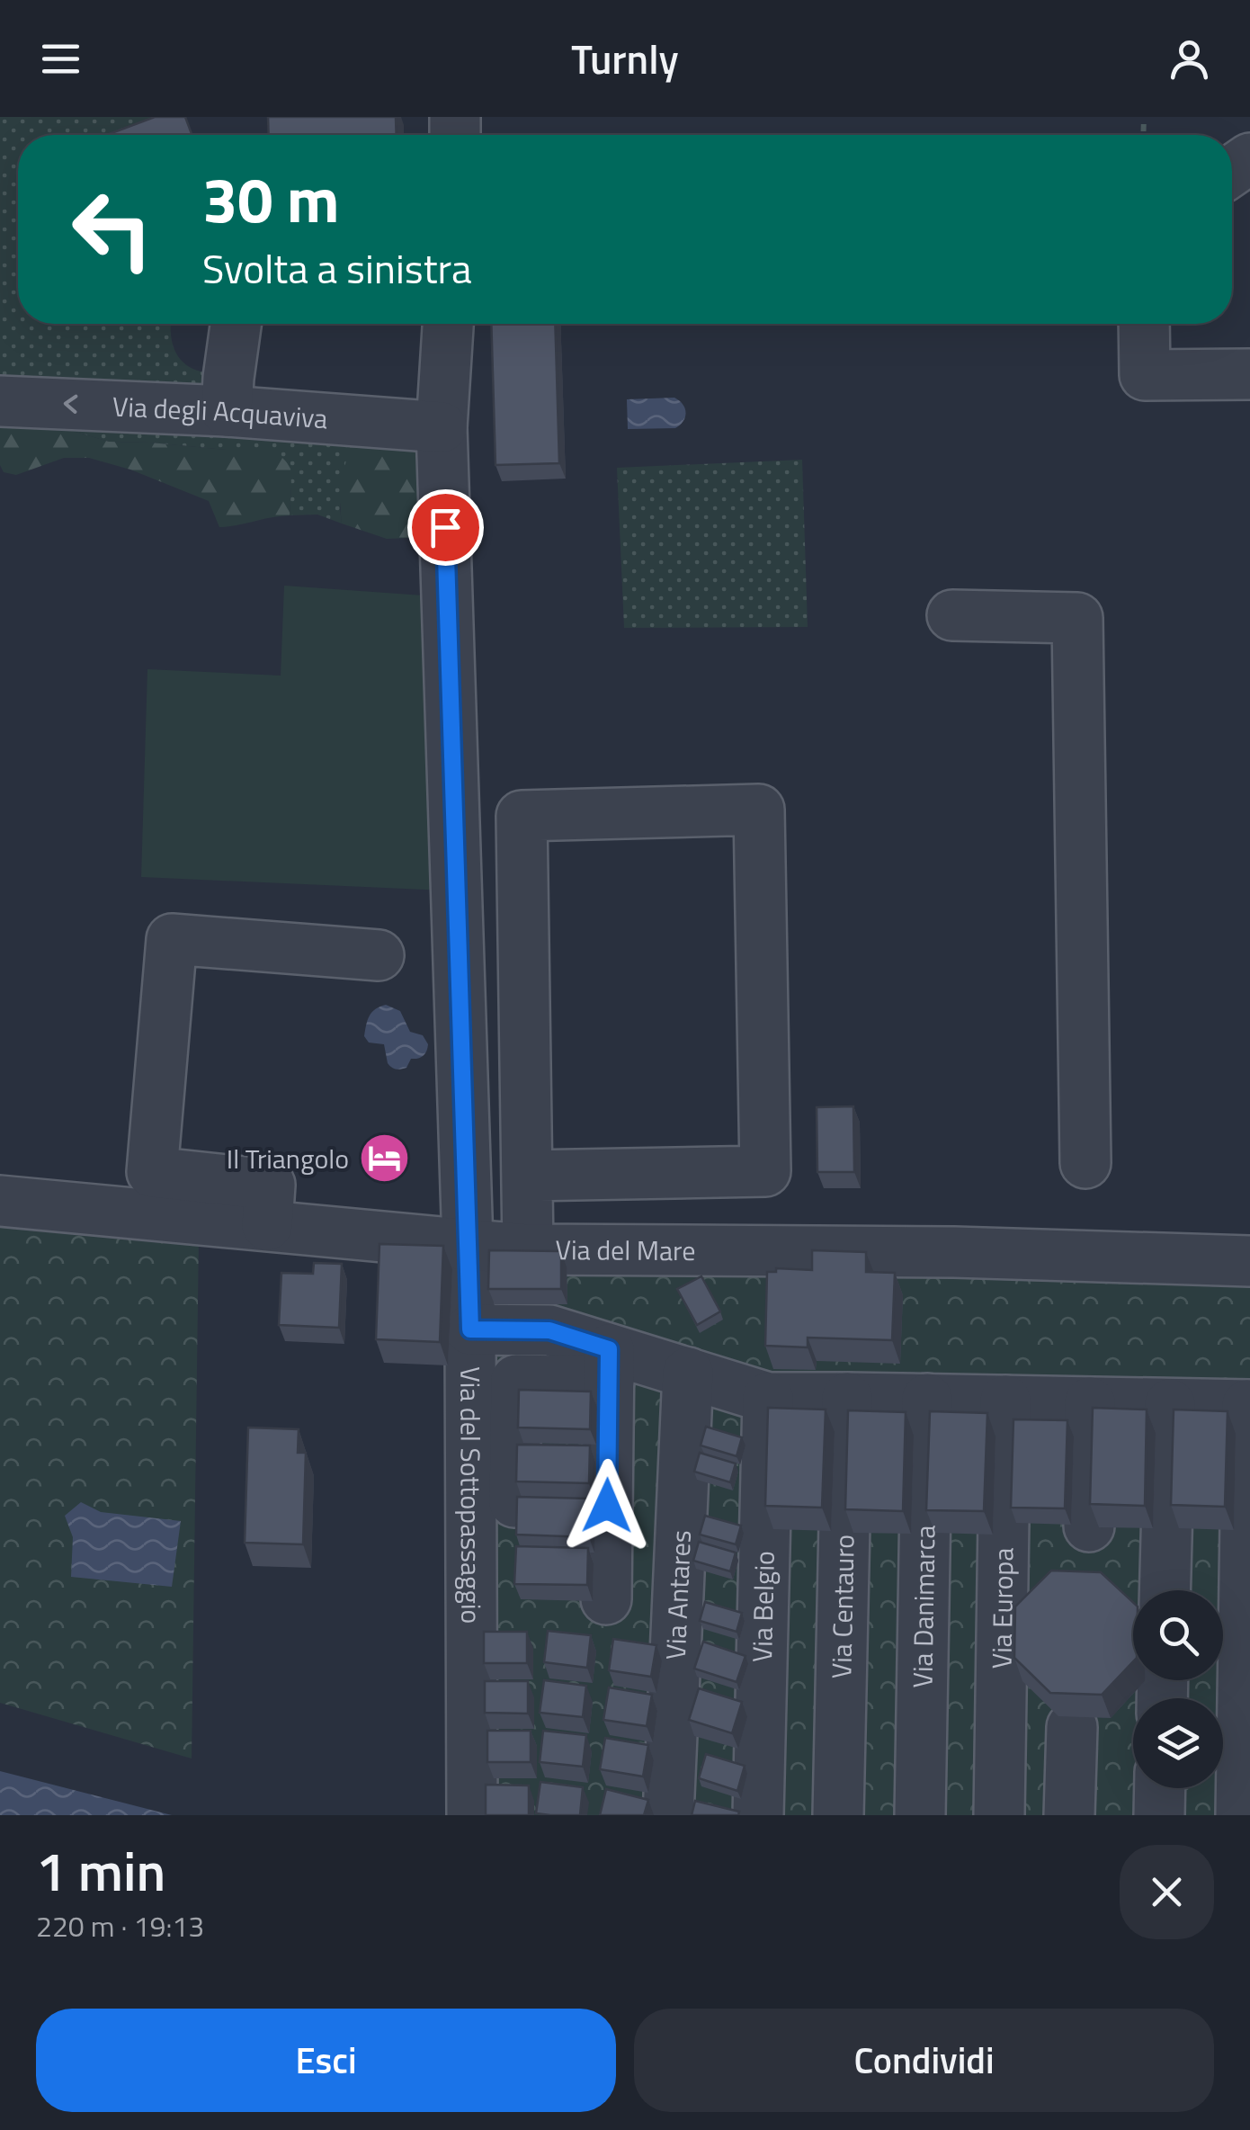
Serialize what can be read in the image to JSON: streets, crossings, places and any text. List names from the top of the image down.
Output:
{
  "streets": {
    "street": [
      "Via degli Acquaviva",
      "Via del Mare",
      "Via del Sottopassaggio",
      "Via Antares",
      "Via Belgio",
      "Via Centauro",
      "Via Danimarca",
      "Via Europa"
    ]
  },
  "crossings": [
    ["Via degli Acquaviva", "Via del Sottopassaggio"],
    ["Via del Mare", "Via del Sottopassaggio"]
  ],
  "one_way": ["Via degli Acquaviva"],
  "places": {
    "hotel": ["Il Triangolo"]
  },
  "page": {
    "header": "Turnly",
    "turn": ["30 m", "Svolta a sinistra"],
    "heading": ["1 min", "220 m · 19:13"],
    "buttons": ["Esci", "Condividi"]
  }
}
